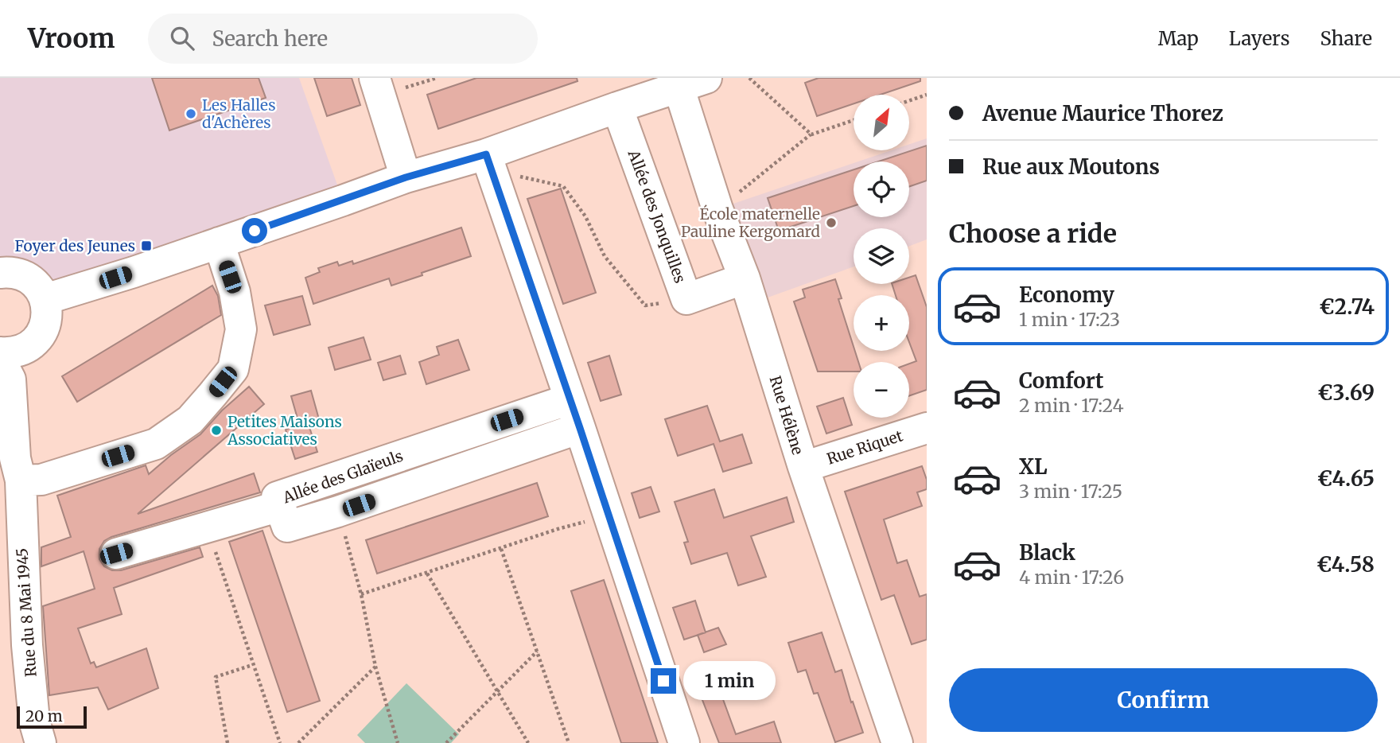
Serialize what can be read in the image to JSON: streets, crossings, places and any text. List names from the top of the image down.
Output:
{
  "streets": {
    "street": [
      "Allée des Jonquilles",
      "Rue Hélène",
      "Rue Riquet",
      "Allée des Glaïeuls",
      "Rue du 8 Mai 1945"
    ]
  },
  "crossings": [
    ["Allée des Jonquilles", "Rue Hélène"],
    ["Rue Hélène", "Rue Riquet"]
  ],
  "places": {
    "other": ["Les Halles d'Achères", "École maternelle Pauline Kergomard", "Petites Maisons Associatives"],
    "transit": ["Foyer des Jeunes"]
  },
  "scale_bar": "20 m",
  "north": "top right",
  "page": {
    "header": "Vroom",
    "search": "Search here",
    "nav": ["Map", "Layers", "Share"],
    "banner": ["Avenue Maurice Thorez", "Rue aux Moutons"],
    "map_buttons": ["+", "−"],
    "heading": "Choose a ride",
    "list": [
      {
        "name": "Economy",
        "note": "1 min · 17:23",
        "value": "€2.74"
      },
      {
        "name": "Comfort",
        "note": "2 min · 17:24",
        "value": "€3.69"
      },
      {
        "name": "XL",
        "note": "3 min · 17:25",
        "value": "€4.65"
      },
      {
        "name": "Black",
        "note": "4 min · 17:26",
        "value": "€4.58"
      }
    ],
    "buttons": "Confirm",
    "bubble": "1 min",
    "scale": "20 m"
  }
}
